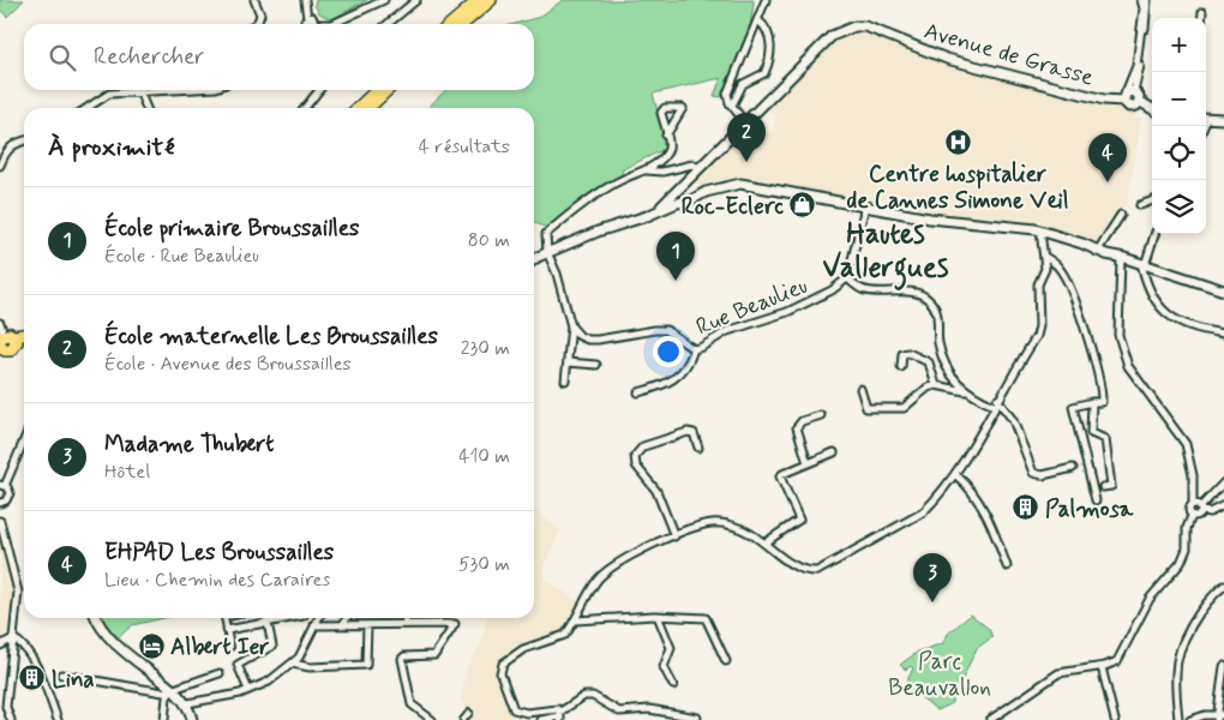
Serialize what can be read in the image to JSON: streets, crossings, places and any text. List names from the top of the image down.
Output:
{
  "streets": {
    "street": ["Avenue de Grasse", "Rue Beaulieu"]
  },
  "districts": ["Hautes Vallergues"],
  "parks": ["Parc Beauvallon"],
  "places": {
    "hospital": ["Centre hospitalier de Cannes Simone Veil"],
    "shop": ["Roc-Eclerc"],
    "building": ["Palmosa", "Lina"],
    "hotel": ["Albert Ier"]
  },
  "page": {
    "map_buttons": ["+", "−"],
    "search": "Rechercher",
    "heading": ["À proximité", "4 résultats"],
    "pins": [
      "2",
      "4",
      "1",
      "3"
    ],
    "list": [
      {
        "mark": "1",
        "name": "École primaire Broussailles",
        "note": "École · Rue Beaulieu",
        "value": "80 m"
      },
      {
        "mark": "2",
        "name": "École maternelle Les Broussailles",
        "note": "École · Avenue des Broussailles",
        "value": "230 m"
      },
      {
        "mark": "3",
        "name": "Madame Thubert",
        "note": "Hôtel",
        "value": "410 m"
      },
      {
        "mark": "4",
        "name": "EHPAD Les Broussailles",
        "note": "Lieu · Chemin des Caraires",
        "value": "530 m"
      }
    ]
  }
}
